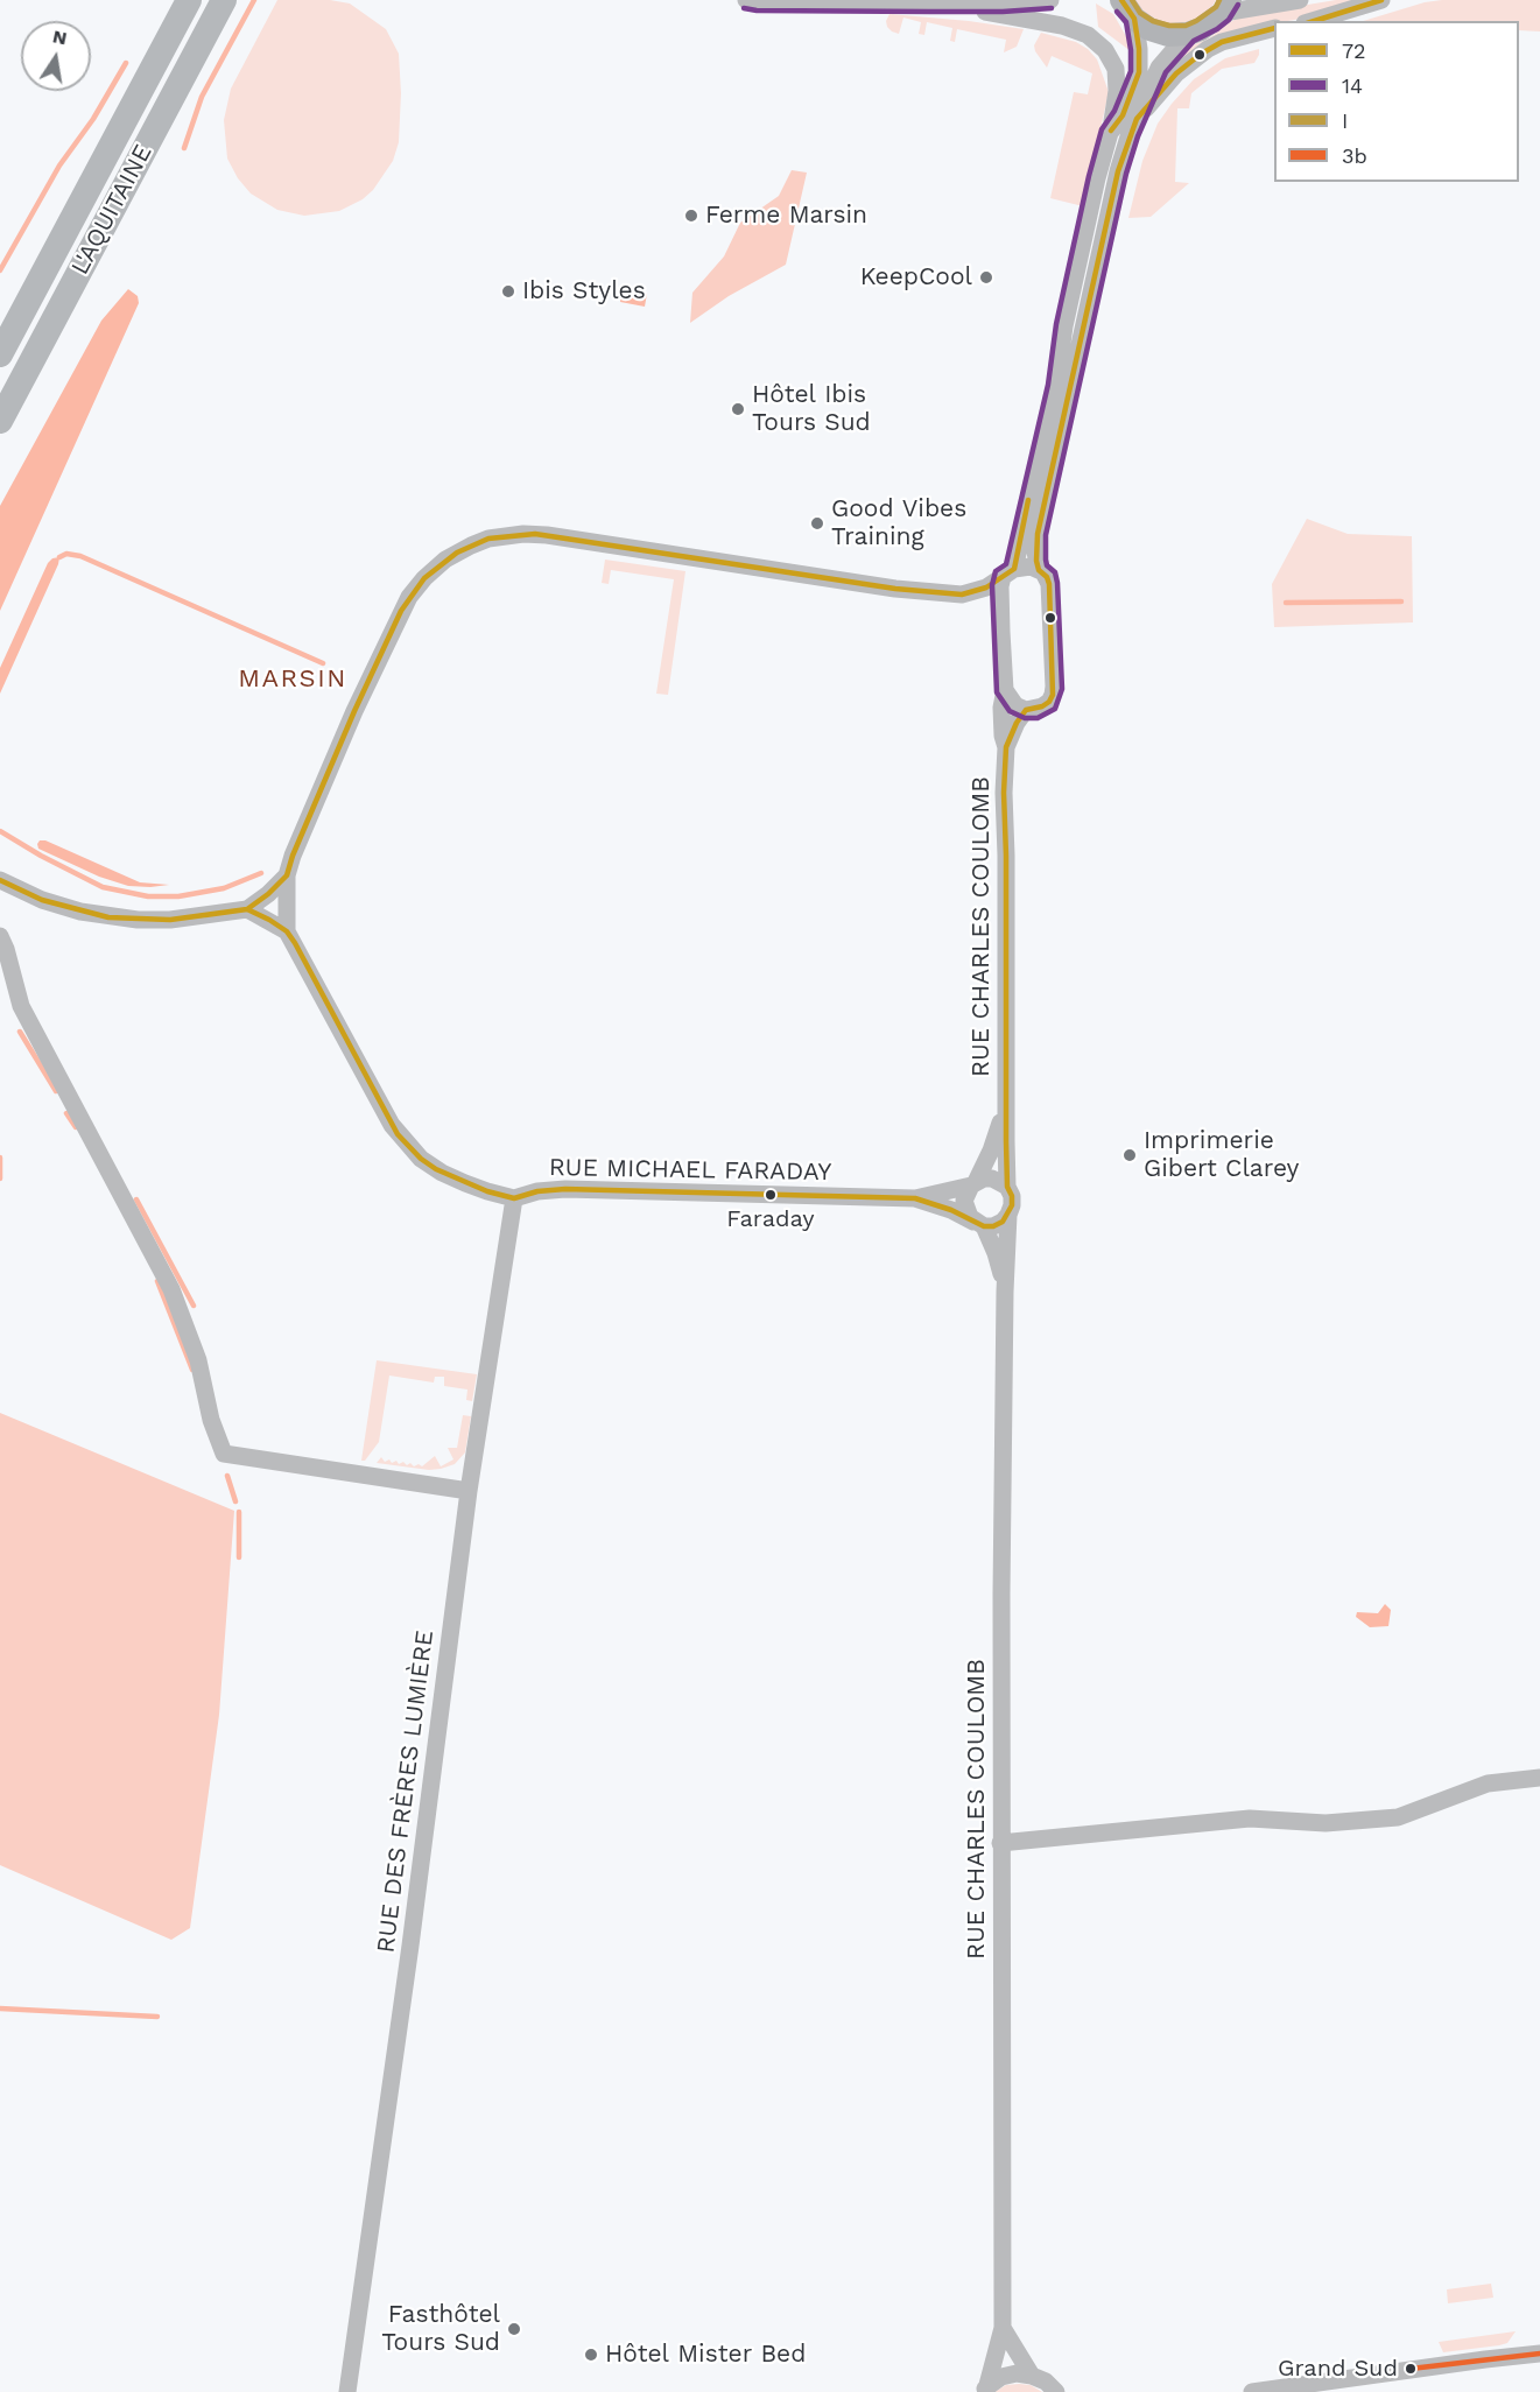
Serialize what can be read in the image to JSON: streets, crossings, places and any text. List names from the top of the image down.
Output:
{
  "streets": {
    "highway": ["L'AQUITAINE"],
    "street": ["RUE CHARLES COULOMB", "RUE MICHAEL FARADAY", "RUE DES FRÈRES LUMIÈRE"]
  },
  "crossings": [
    ["RUE CHARLES COULOMB", "RUE MICHAEL FARADAY"],
    ["RUE MICHAEL FARADAY", "RUE DES FRÈRES LUMIÈRE"]
  ],
  "districts": ["MARSIN"],
  "places": [
    "Ferme Marsin",
    "KeepCool",
    "Ibis Styles",
    "Hôtel Ibis Tours Sud",
    "Good Vibes Training",
    "Imprimerie Gibert Clarey",
    "Faraday",
    "Fasthôtel Tours Sud",
    "Hôtel Mister Bed",
    "Grand Sud"
  ],
  "lines": [
    "transit line 72",
    "transit line I",
    "transit line 14",
    "transit line 3b"
  ],
  "legend": [
    "72",
    "14",
    "I",
    "3b"
  ],
  "north": "top"
}
